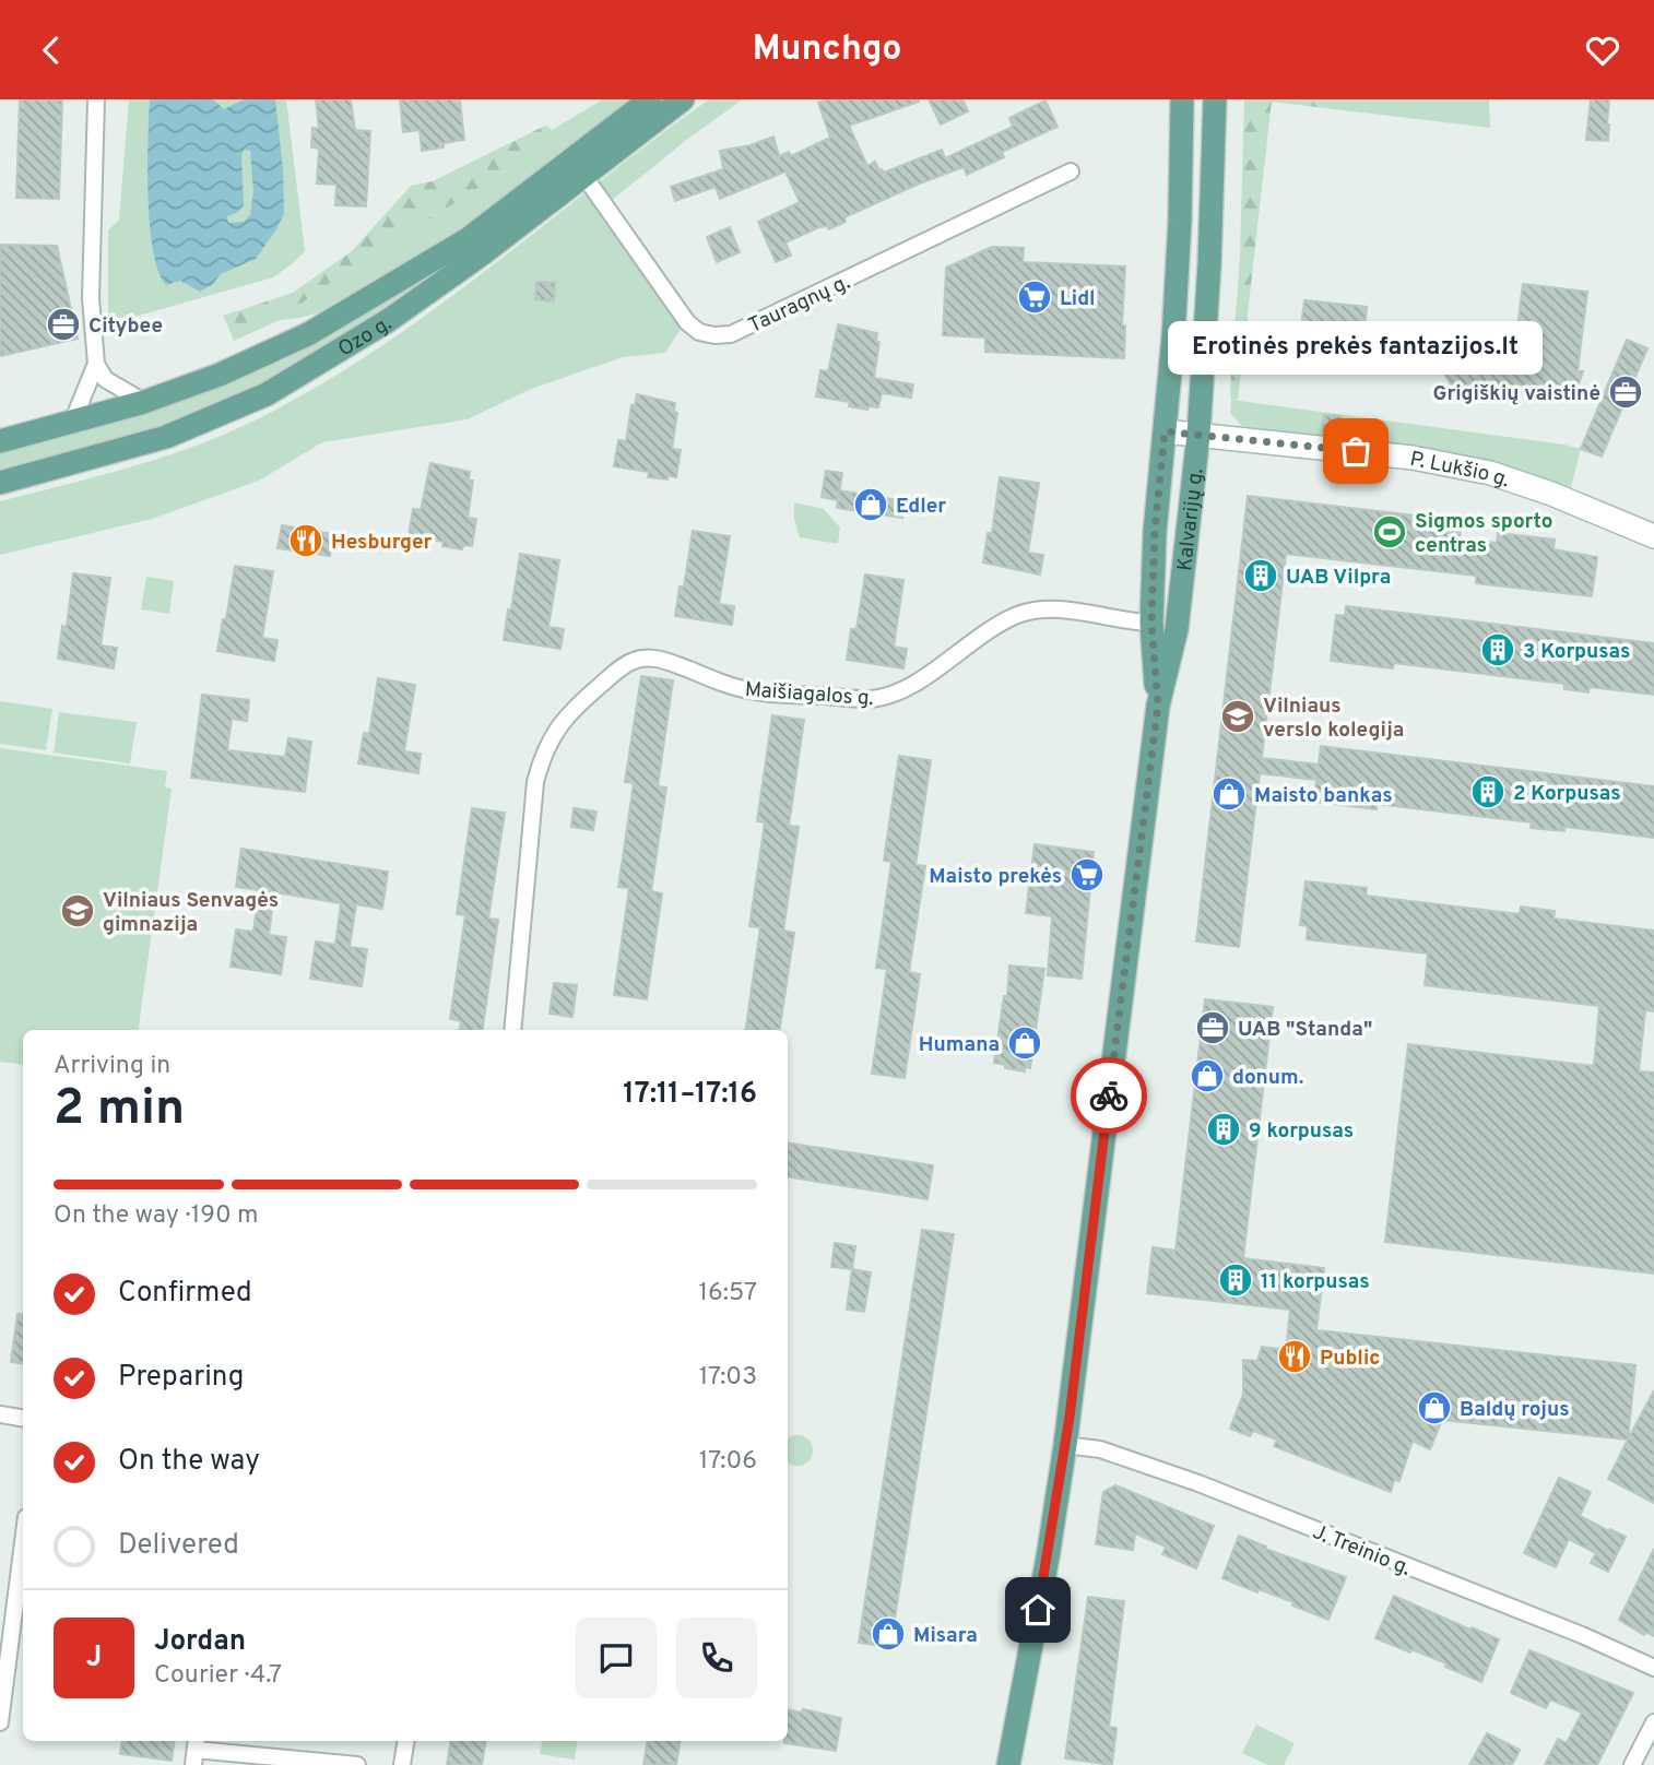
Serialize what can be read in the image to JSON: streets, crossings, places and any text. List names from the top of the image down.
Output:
{
  "streets": {
    "main road": ["Ozo g.", "Kalvarijų g."],
    "street": [
      "Tauragnų g.",
      "P. Lukšio g.",
      "Maišiagalos g.",
      "J. Treinio g."
    ]
  },
  "crossings": [
    ["Tauragnų g.", "Ozo g."],
    ["P. Lukšio g.", "Kalvarijų g."],
    ["Kalvarijų g.", "Maišiagalos g."],
    ["Kalvarijų g.", "J. Treinio g."]
  ],
  "places": {
    "supermarket": ["Lidl", "Maisto prekės"],
    "office": ["Citybee", "Grigiškių vaistinė", "UAB \"Standa\""],
    "other": ["Erotinės prekės fantazijos.lt"],
    "shop": [
      "Edler",
      "Maisto bankas",
      "Humana",
      "donum.",
      "Baldų rojus",
      "Misara"
    ],
    "sports": ["Sigmos sporto centras"],
    "restaurant": ["Hesburger", "Public"],
    "building": [
      "UAB Vilpra",
      "3 Korpusas",
      "2 Korpusas",
      "9 korpusas",
      "11 korpusas"
    ],
    "school or university": ["Vilniaus verslo kolegija", "Vilniaus Senvagės gimnazija"]
  },
  "page": {
    "header": "Munchgo",
    "bubble": "Erotinės prekės fantazijos.lt",
    "heading": ["2 min", "Arriving in", "17:11–17:16"],
    "panel": ["Jordan", "Courier · 4.7"],
    "bar": "On the way · 190 m",
    "list": [
      ["Confirmed", "16:57"],
      ["Preparing", "17:03"],
      ["On the way", "17:06"],
      "Delivered"
    ],
    "round": "J"
  }
}
